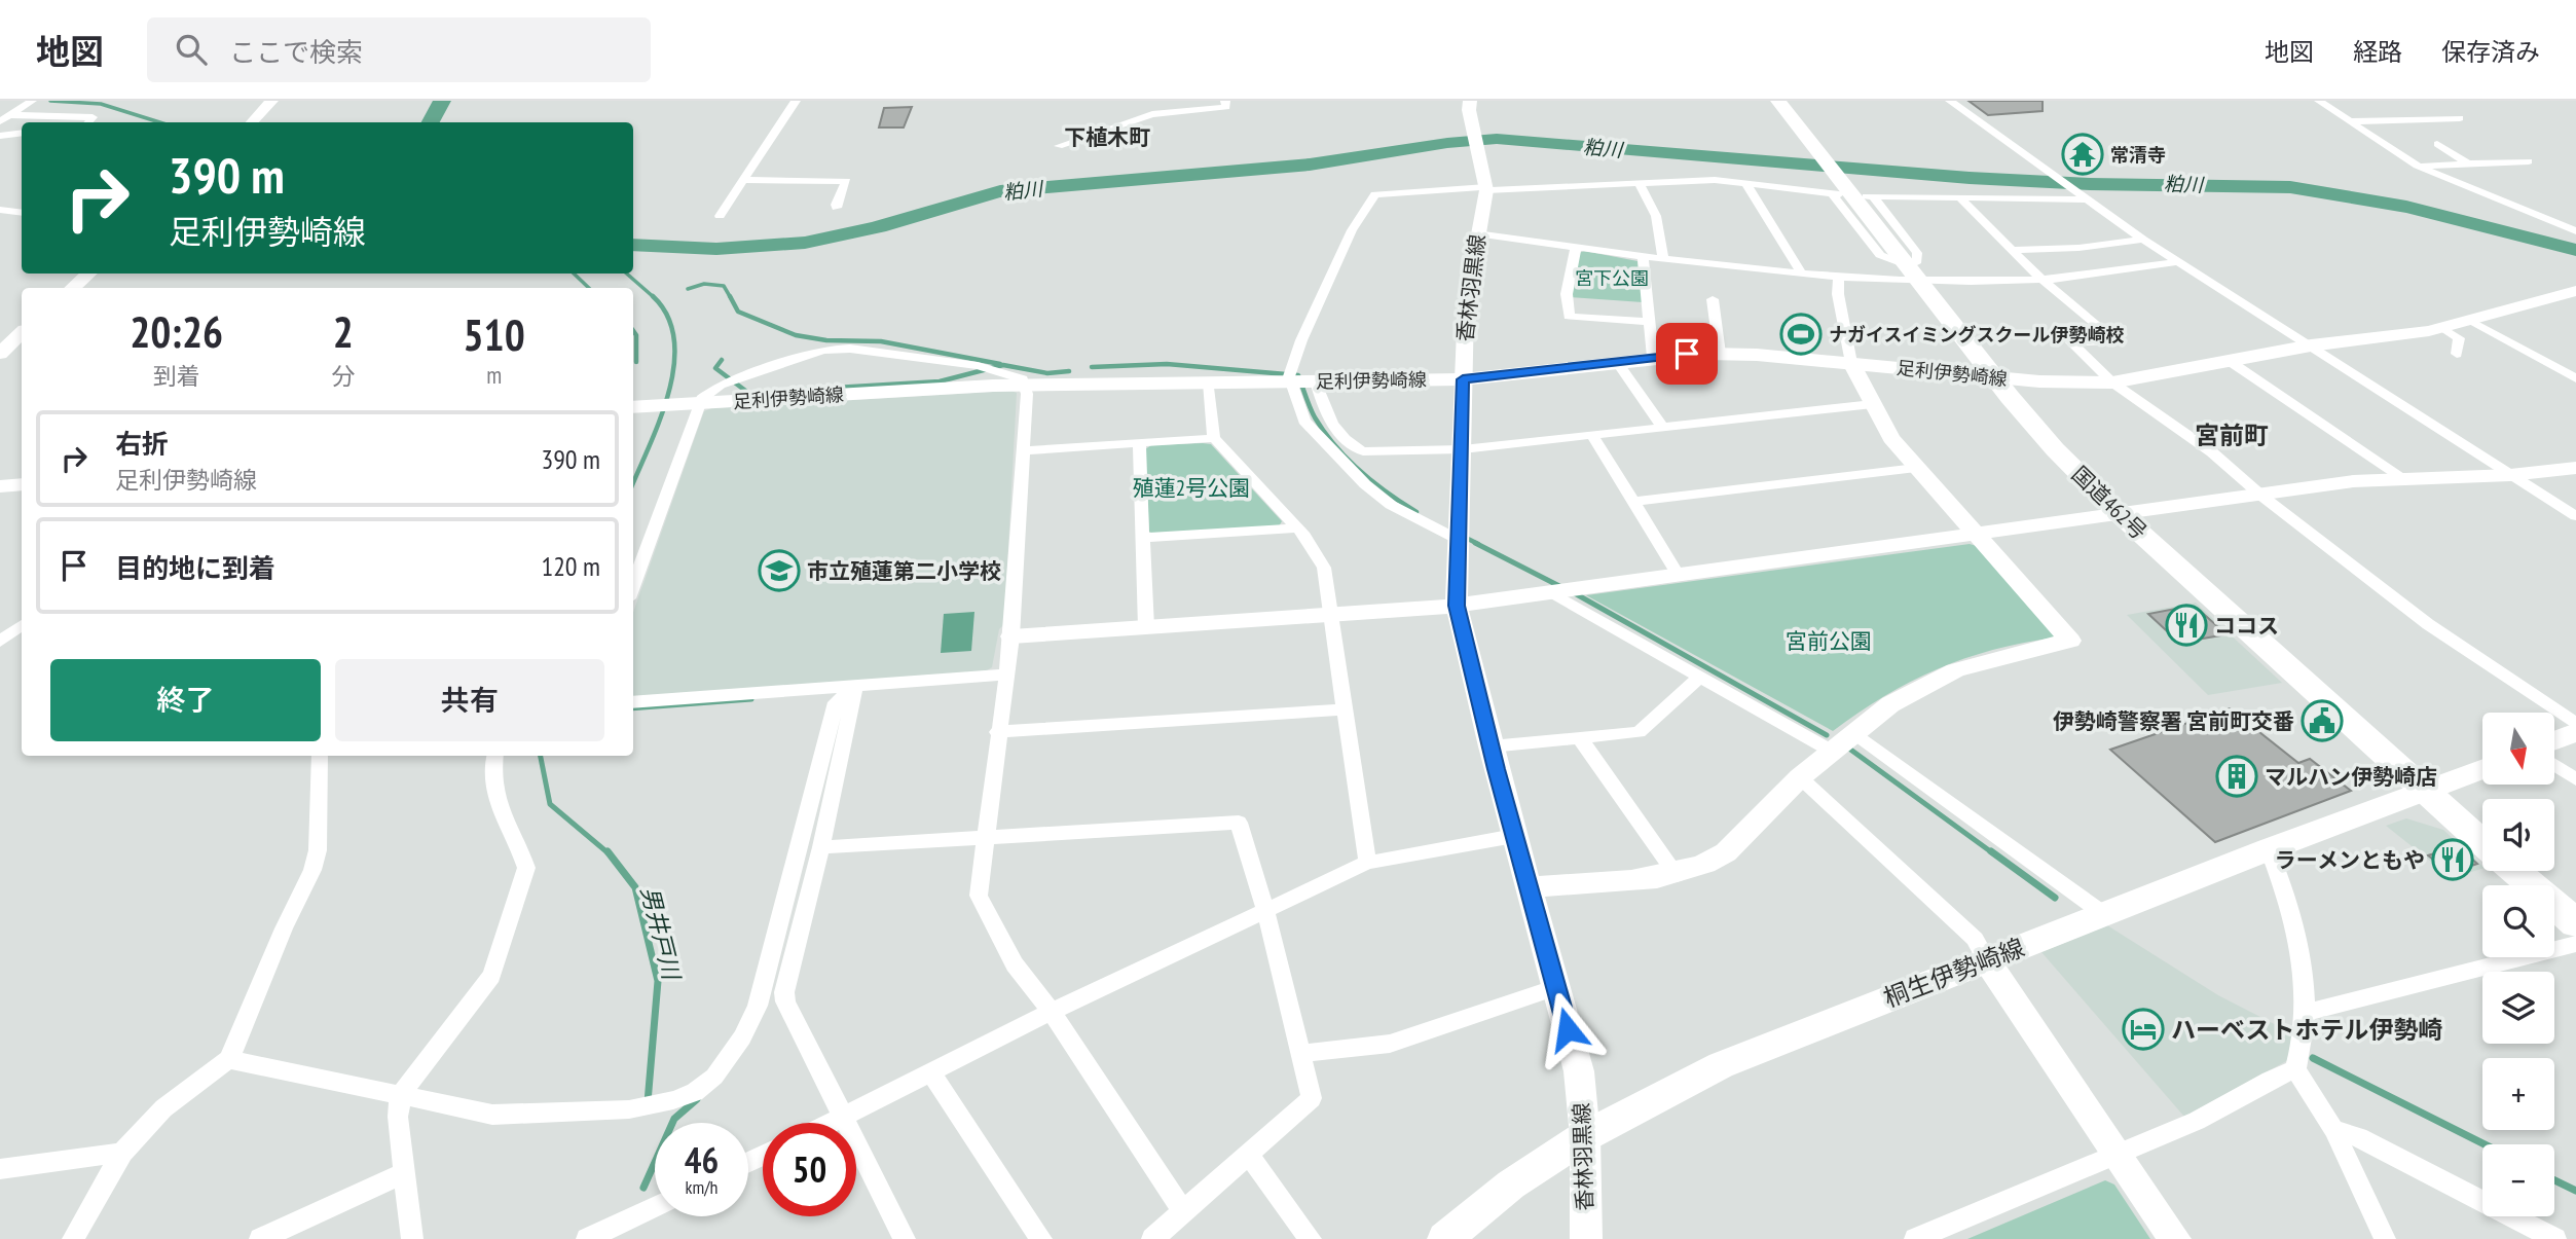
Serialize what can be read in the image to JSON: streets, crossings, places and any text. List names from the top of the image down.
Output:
{
  "streets": {
    "highway": ["国道462号"],
    "main road": ["足利伊勢崎線", "桐生伊勢崎線"],
    "street": ["香林羽黒線"]
  },
  "crossings": [
    ["香林羽黒線", "足利伊勢崎線"],
    ["香林羽黒線", "桐生伊勢崎線"],
    ["足利伊勢崎線", "国道462号"],
    ["国道462号", "桐生伊勢崎線"]
  ],
  "districts": ["下植木町", "宮前町"],
  "water": ["粕川", "男井戸川"],
  "parks": ["宮下公園", "殖蓮2号公園", "宮前公園"],
  "places": {
    "temple": ["常清寺"],
    "sports": ["ナガイスイミングスクール伊勢崎校"],
    "school or university": ["市立殖蓮第二小学校"],
    "restaurant": ["ココス", "ラーメンともや"],
    "public building": ["伊勢崎警察署 宮前町交番"],
    "building": ["マルハン伊勢崎店"],
    "hotel": ["ハーベストホテル伊勢崎"]
  },
  "north": "bottom",
  "page": {
    "header": "地図",
    "search": "ここで検索",
    "nav": ["地図", "経路", "保存済み"],
    "turn": ["390 m", "足利伊勢崎線"],
    "eta": [
      "20:26",
      "到着",
      "2",
      "分",
      "510",
      "m"
    ],
    "list": [
      {
        "name": "右折",
        "note": "足利伊勢崎線",
        "value": "390 m"
      },
      {
        "name": "目的地に到着",
        "value": "120 m"
      }
    ],
    "buttons": ["終了", "共有"],
    "map_buttons": ["+", "−"],
    "speed": "46 km/h",
    "limit": "50"
  }
}
